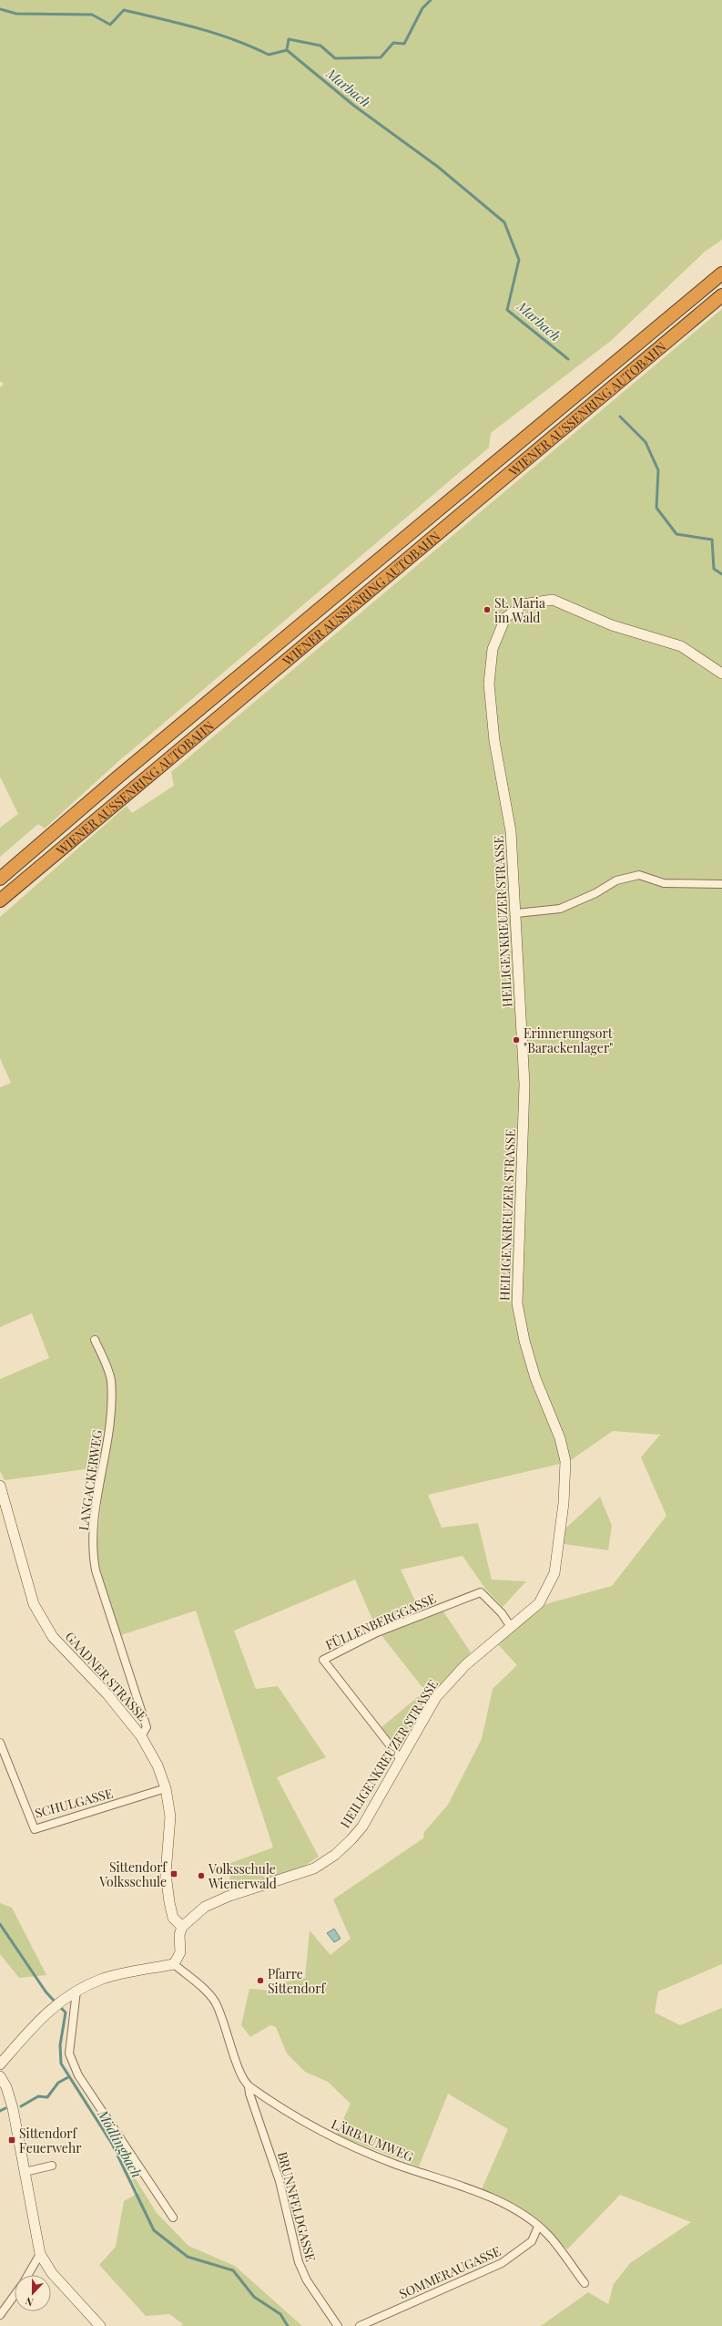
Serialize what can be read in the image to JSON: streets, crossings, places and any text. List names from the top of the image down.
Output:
{
  "streets": {
    "highway": ["WIENER AUSSENRING AUTOBAHN"],
    "main road": ["HEILIGENKREUZER STRASSE", "GAADNER STRASSE"],
    "street": [
      "LANGACKERWEG",
      "FÜLLENBERGGASSE",
      "SCHULGASSE",
      "LÄRBAUMWEG",
      "BRUNNFELDGASSE",
      "SOMMERAUGASSE"
    ]
  },
  "crossings": [
    ["HEILIGENKREUZER STRASSE", "FÜLLENBERGGASSE"],
    ["HEILIGENKREUZER STRASSE", "GAADNER STRASSE"],
    ["LANGACKERWEG", "GAADNER STRASSE"],
    ["GAADNER STRASSE", "SCHULGASSE"],
    ["LÄRBAUMWEG", "BRUNNFELDGASSE"],
    ["LÄRBAUMWEG", "SOMMERAUGASSE"]
  ],
  "water": ["Marbach", "Mödlingbach"],
  "places": {
    "other": [
      "St. Maria im Wald",
      "Erinnerungsort \"Barackenlager\"",
      "Volksschule Wienerwald",
      "Pfarre Sittendorf"
    ],
    "transit": ["Sittendorf Volksschule", "Sittendorf Feuerwehr"]
  },
  "north": "bottom"
}
